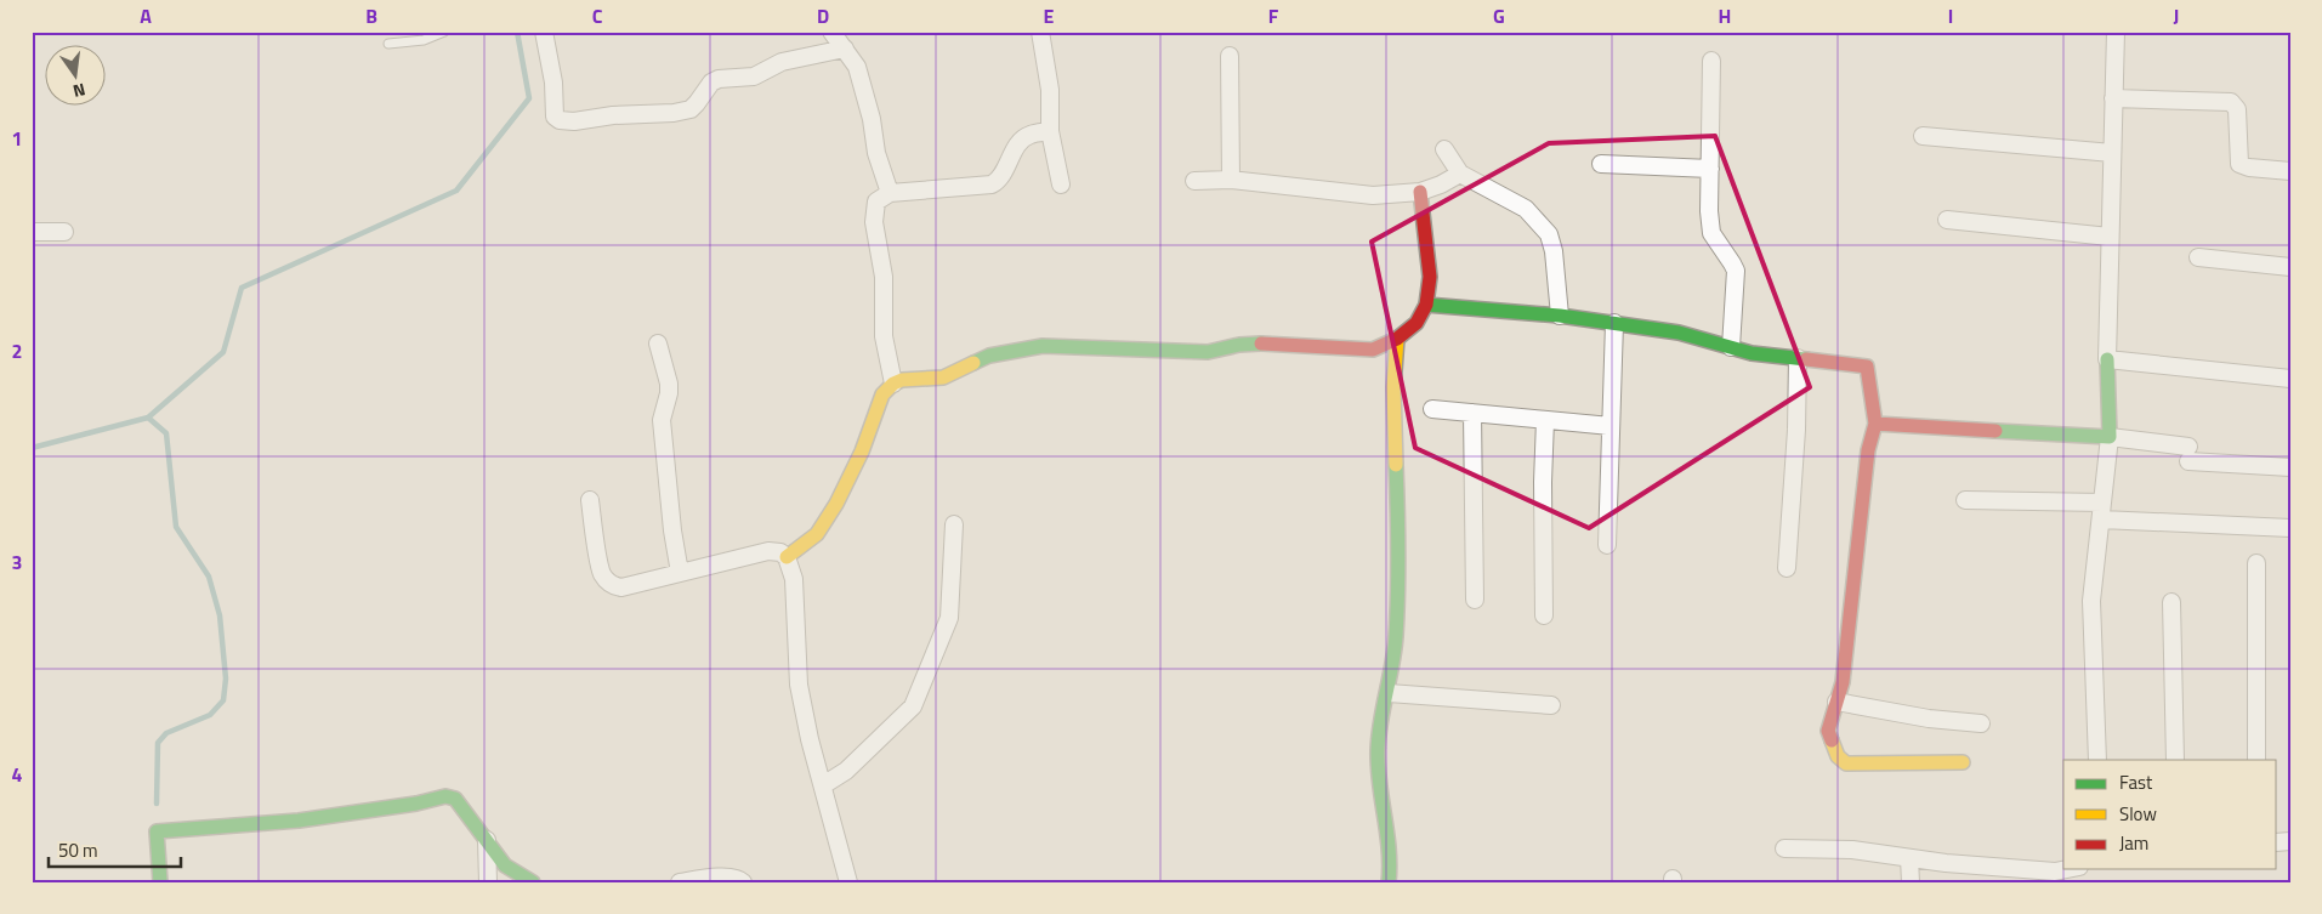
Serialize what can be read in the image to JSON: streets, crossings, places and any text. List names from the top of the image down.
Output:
{
  "legend": ["Fast", "Slow", "Jam"],
  "scale_bar": "50 m",
  "north": "bottom",
  "grid": {
    "columns": [
      "A",
      "B",
      "C",
      "D",
      "E",
      "F",
      "G",
      "H",
      "I",
      "J"
    ],
    "rows": [
      "1",
      "2",
      "3",
      "4"
    ]
  }
}
